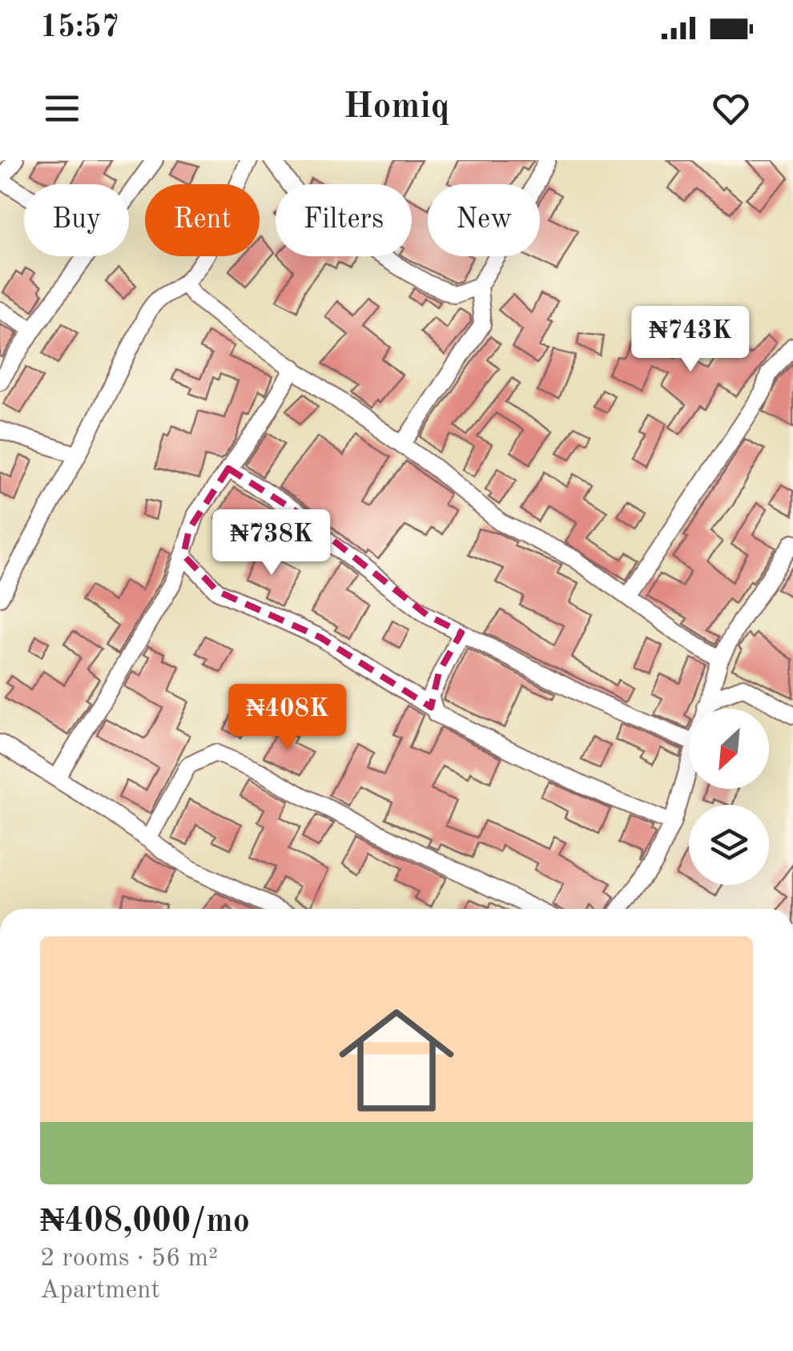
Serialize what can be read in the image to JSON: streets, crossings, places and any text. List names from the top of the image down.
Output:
{
  "north": "bottom left",
  "page": {
    "status": "15:57",
    "header": "Homiq",
    "chip": [
      "Buy",
      "Rent",
      "Filters",
      "New"
    ],
    "price": ["₦743K", "₦738K", "₦408K"],
    "list": [
      {
        "name": "₦408,000/mo",
        "note": "2 rooms · 56 m² · Apartment"
      }
    ]
  }
}
